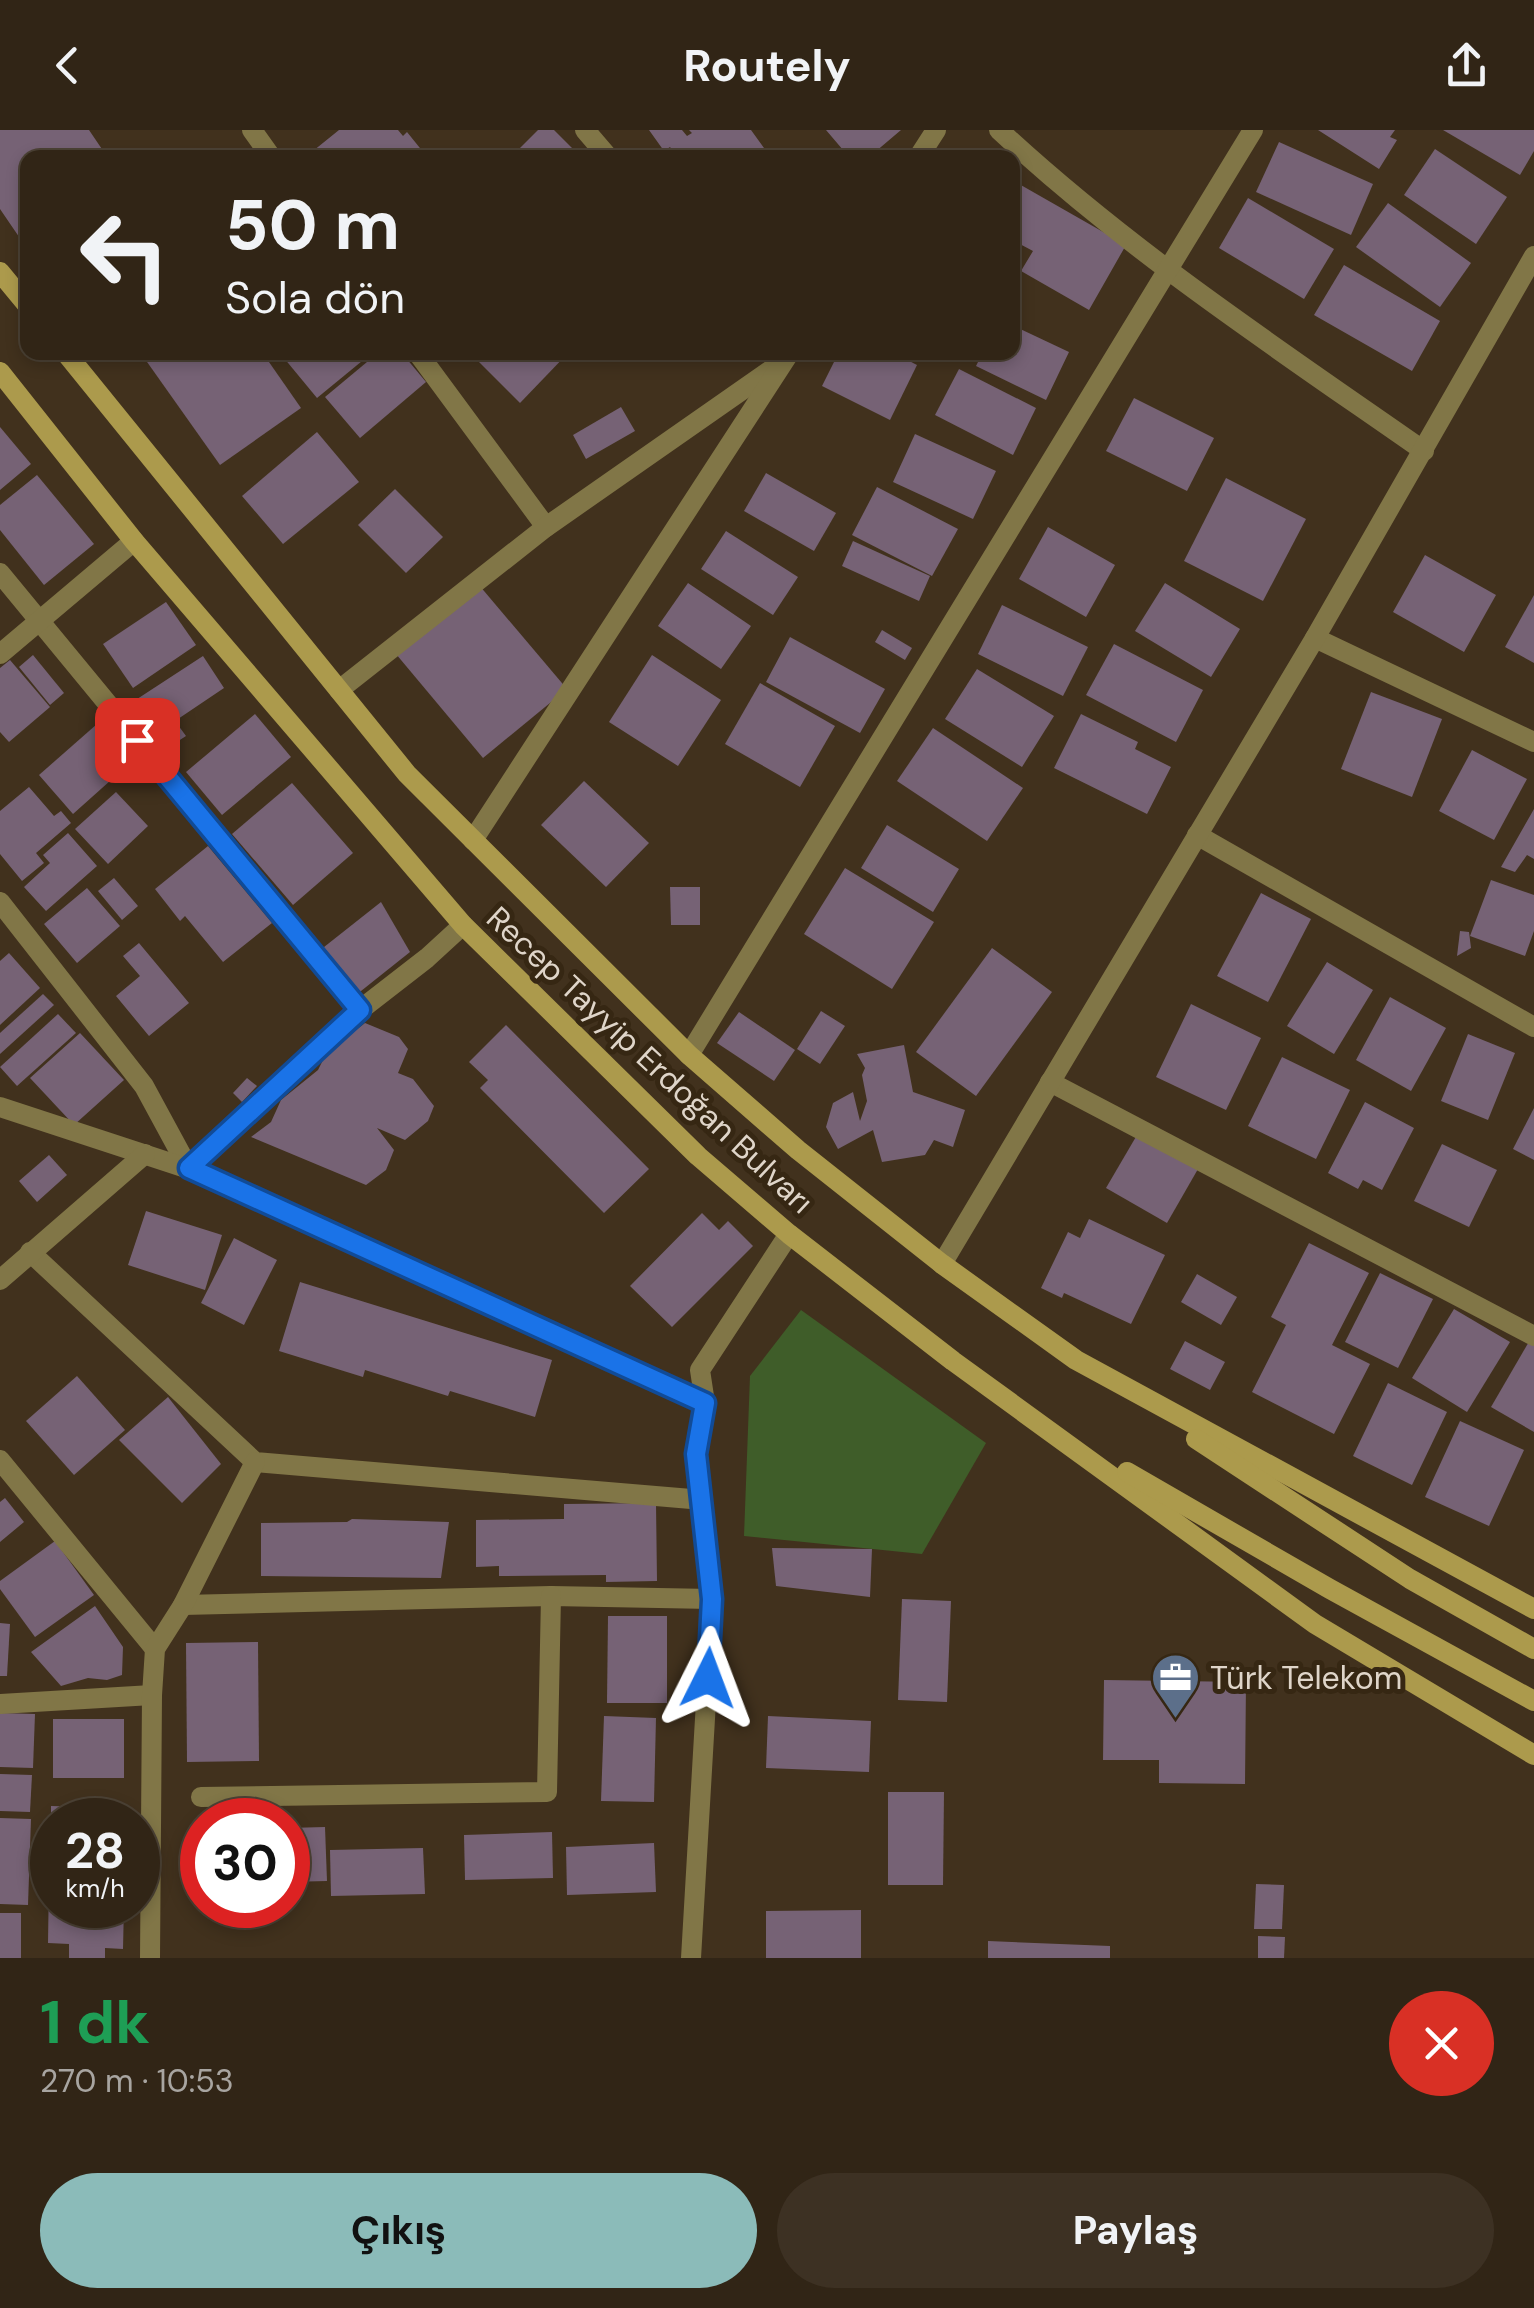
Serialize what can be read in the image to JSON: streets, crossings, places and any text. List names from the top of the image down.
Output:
{
  "streets": {
    "main road": ["Recep Tayyip Erdoğan Bulvarı"]
  },
  "places": {
    "office": ["Türk Telekom"]
  },
  "page": {
    "header": "Routely",
    "turn": ["50 m", "Sola dön"],
    "speed": "28 km/h",
    "limit": "30",
    "heading": ["1 dk", "270 m · 10:53"],
    "buttons": ["Çıkış", "Paylaş"]
  }
}
